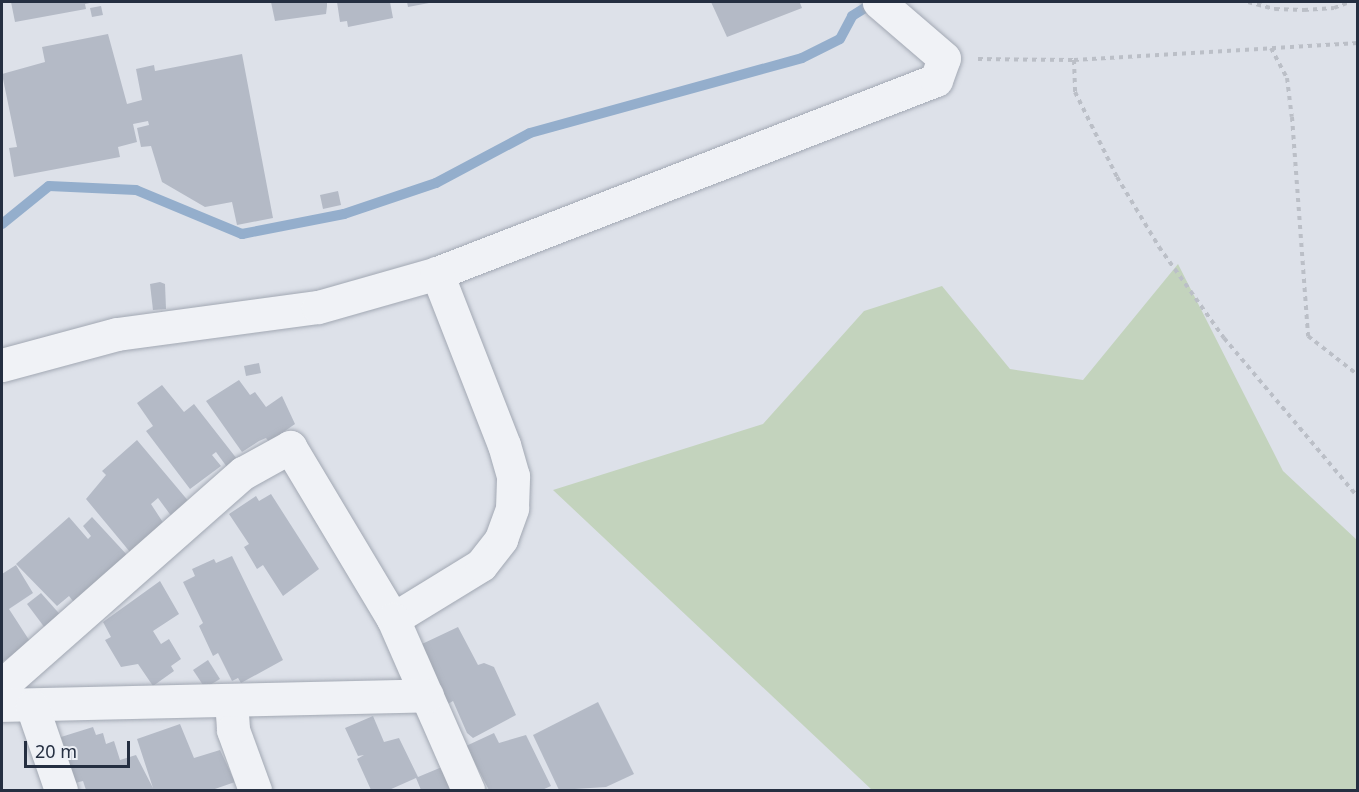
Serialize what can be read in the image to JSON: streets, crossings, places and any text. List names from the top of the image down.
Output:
{
  "scale_bar": "20 m"
}
